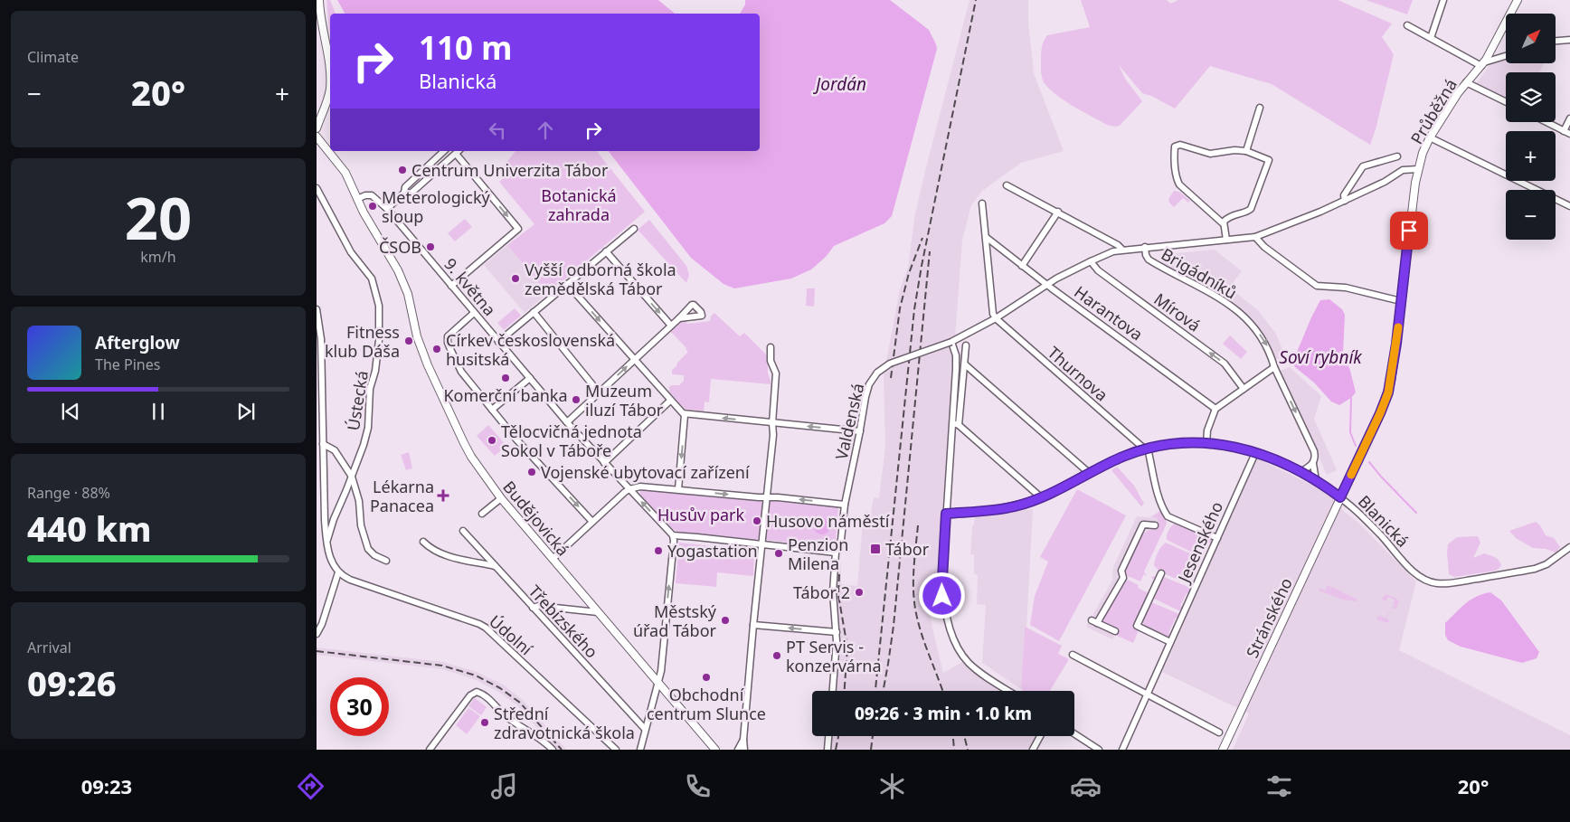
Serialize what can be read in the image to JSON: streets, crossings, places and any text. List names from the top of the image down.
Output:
{
  "streets": {
    "main road": ["Průběžná", "Budějovická", "Stránského"],
    "street": [
      "Brigádníků",
      "9. května",
      "Mírová",
      "Harantova",
      "Thurnova",
      "Ústecká",
      "Valdenská",
      "Blanická",
      "Jesenského",
      "Třebízského",
      "Údolní"
    ]
  },
  "crossings": [
    ["Průběžná", "Brigádníků"],
    ["Průběžná", "Mírová"],
    ["Průběžná", "Harantova"],
    ["Průběžná", "Valdenská"],
    ["Průběžná", "Stránského"],
    ["Brigádníků", "Blanická"],
    ["9. května", "Budějovická"],
    ["Harantova", "Valdenská"],
    ["Thurnova", "Valdenská"],
    ["Thurnova", "Blanická"],
    ["Blanická", "Jesenského"],
    ["Blanická", "Stránského"]
  ],
  "one_way": ["Brigádníků", "Mírová"],
  "water": ["Jordán", "Soví rybník"],
  "parks": ["Botanická zahrada", "Husův park"],
  "places": {
    "other": [
      "Centrum Univerzita Tábor",
      "Meterologický sloup",
      "ČSOB",
      "Vyšší odborná škola zemědělská Tábor",
      "Fitness klub Dáša",
      "Církev československá husitská",
      "Komerční banka",
      "Muzeum iluzí Tábor",
      "Tělocvičná jednota Sokol v Táboře",
      "Vojenské ubytovací zařízení",
      "Husovo náměstí",
      "Yogastation",
      "Penzion Milena",
      "Tábor 2",
      "Městský úřad Tábor",
      "PT Servis - konzervárna",
      "Obchodní centrum Slunce",
      "Střední zdravotnická škola"
    ],
    "health": ["Lékarna Panacea"],
    "transit": ["Tábor"]
  },
  "north": "top right",
  "page": {
    "tile": [
      "Climate",
      ["20", "km/h"],
      ["Range · 88%", "440 km"],
      ["Arrival", "09:26"]
    ],
    "map_buttons": ["+", "−"],
    "turn": ["110 m", "Blanická"],
    "heat": ["−", "20°", "+"],
    "song": ["Afterglow", "The Pines"],
    "limit": "30",
    "trip": "09:26 · 3 min · 1.0 km",
    "tabs": ["09:23", "20°"]
  }
}
